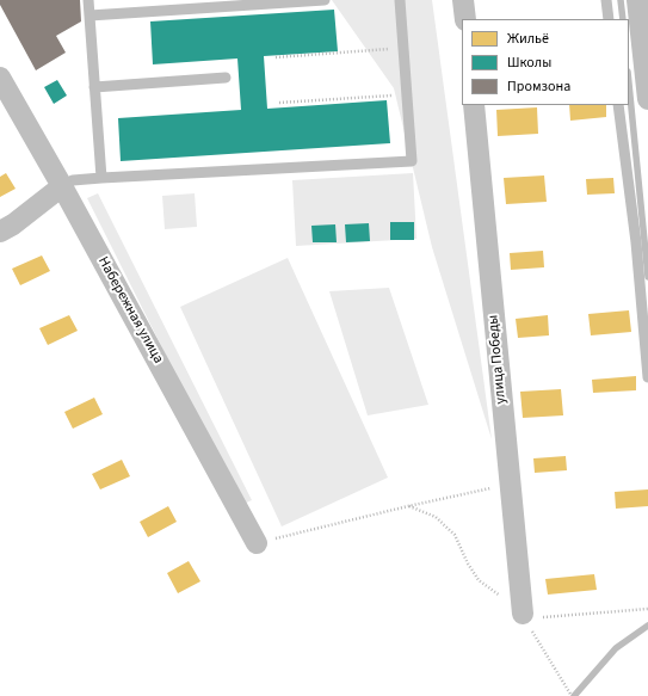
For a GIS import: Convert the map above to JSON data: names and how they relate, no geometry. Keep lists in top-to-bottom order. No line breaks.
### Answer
{"streets":{"street":["Набережная улица","улица Победы"]},"legend":["Жильё","Школы","Промзона"]}
